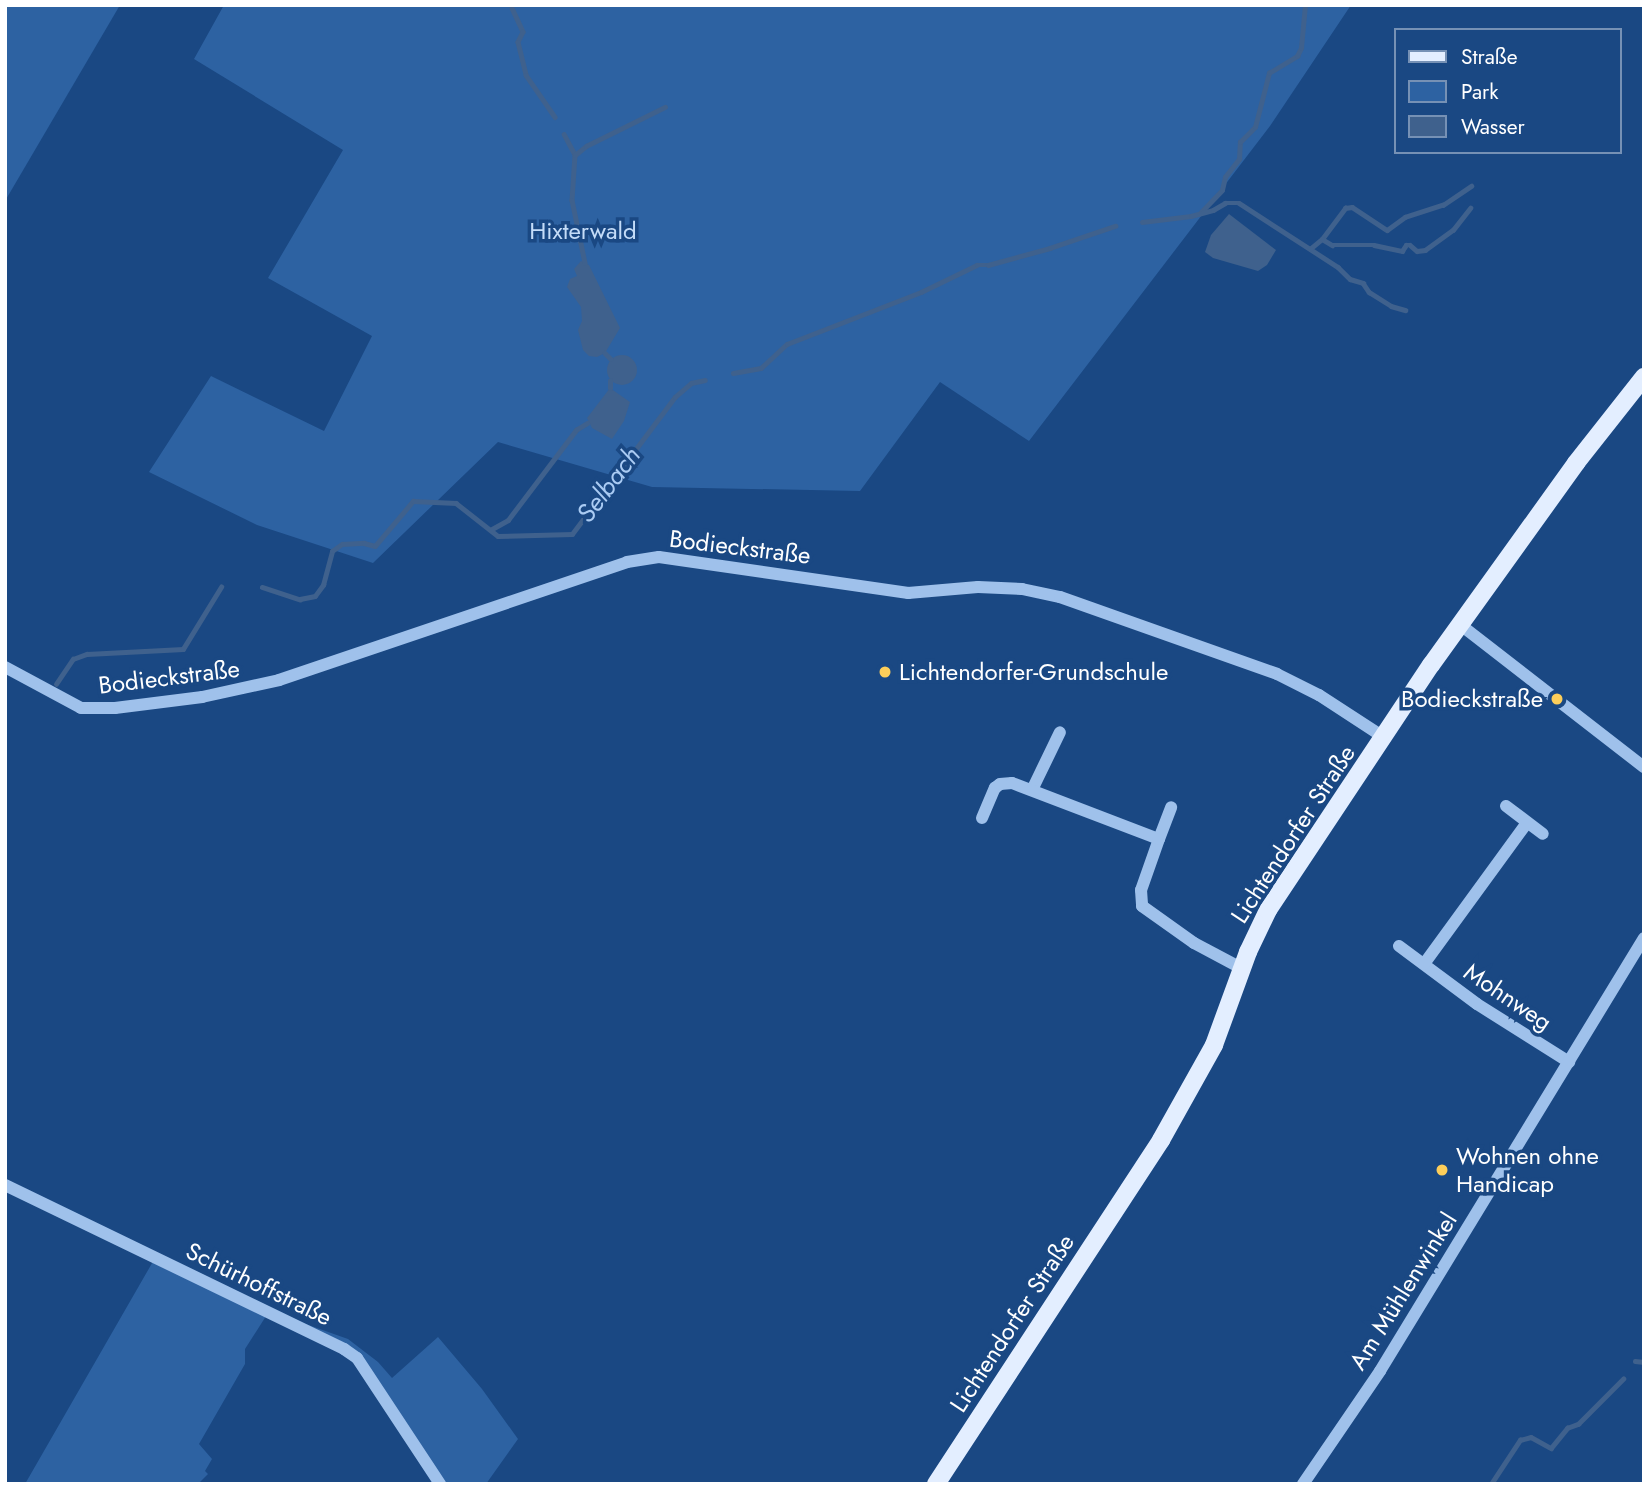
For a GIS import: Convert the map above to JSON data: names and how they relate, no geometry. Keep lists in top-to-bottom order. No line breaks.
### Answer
{"streets":{"main road":["Lichtendorfer Straße"],"street":["Bodieckstraße","Mohnweg","Schürhoffstraße","Am Mühlenwinkel"]},"crossings":[["Bodieckstraße","Lichtendorfer Straße"],["Mohnweg","Am Mühlenwinkel"]],"water":["Selbach"],"parks":["Hixterwald"],"places":["Lichtendorfer-Grundschule","Bodieckstraße","Wohnen ohne Handicap"],"legend":["Straße","Park","Wasser"]}
